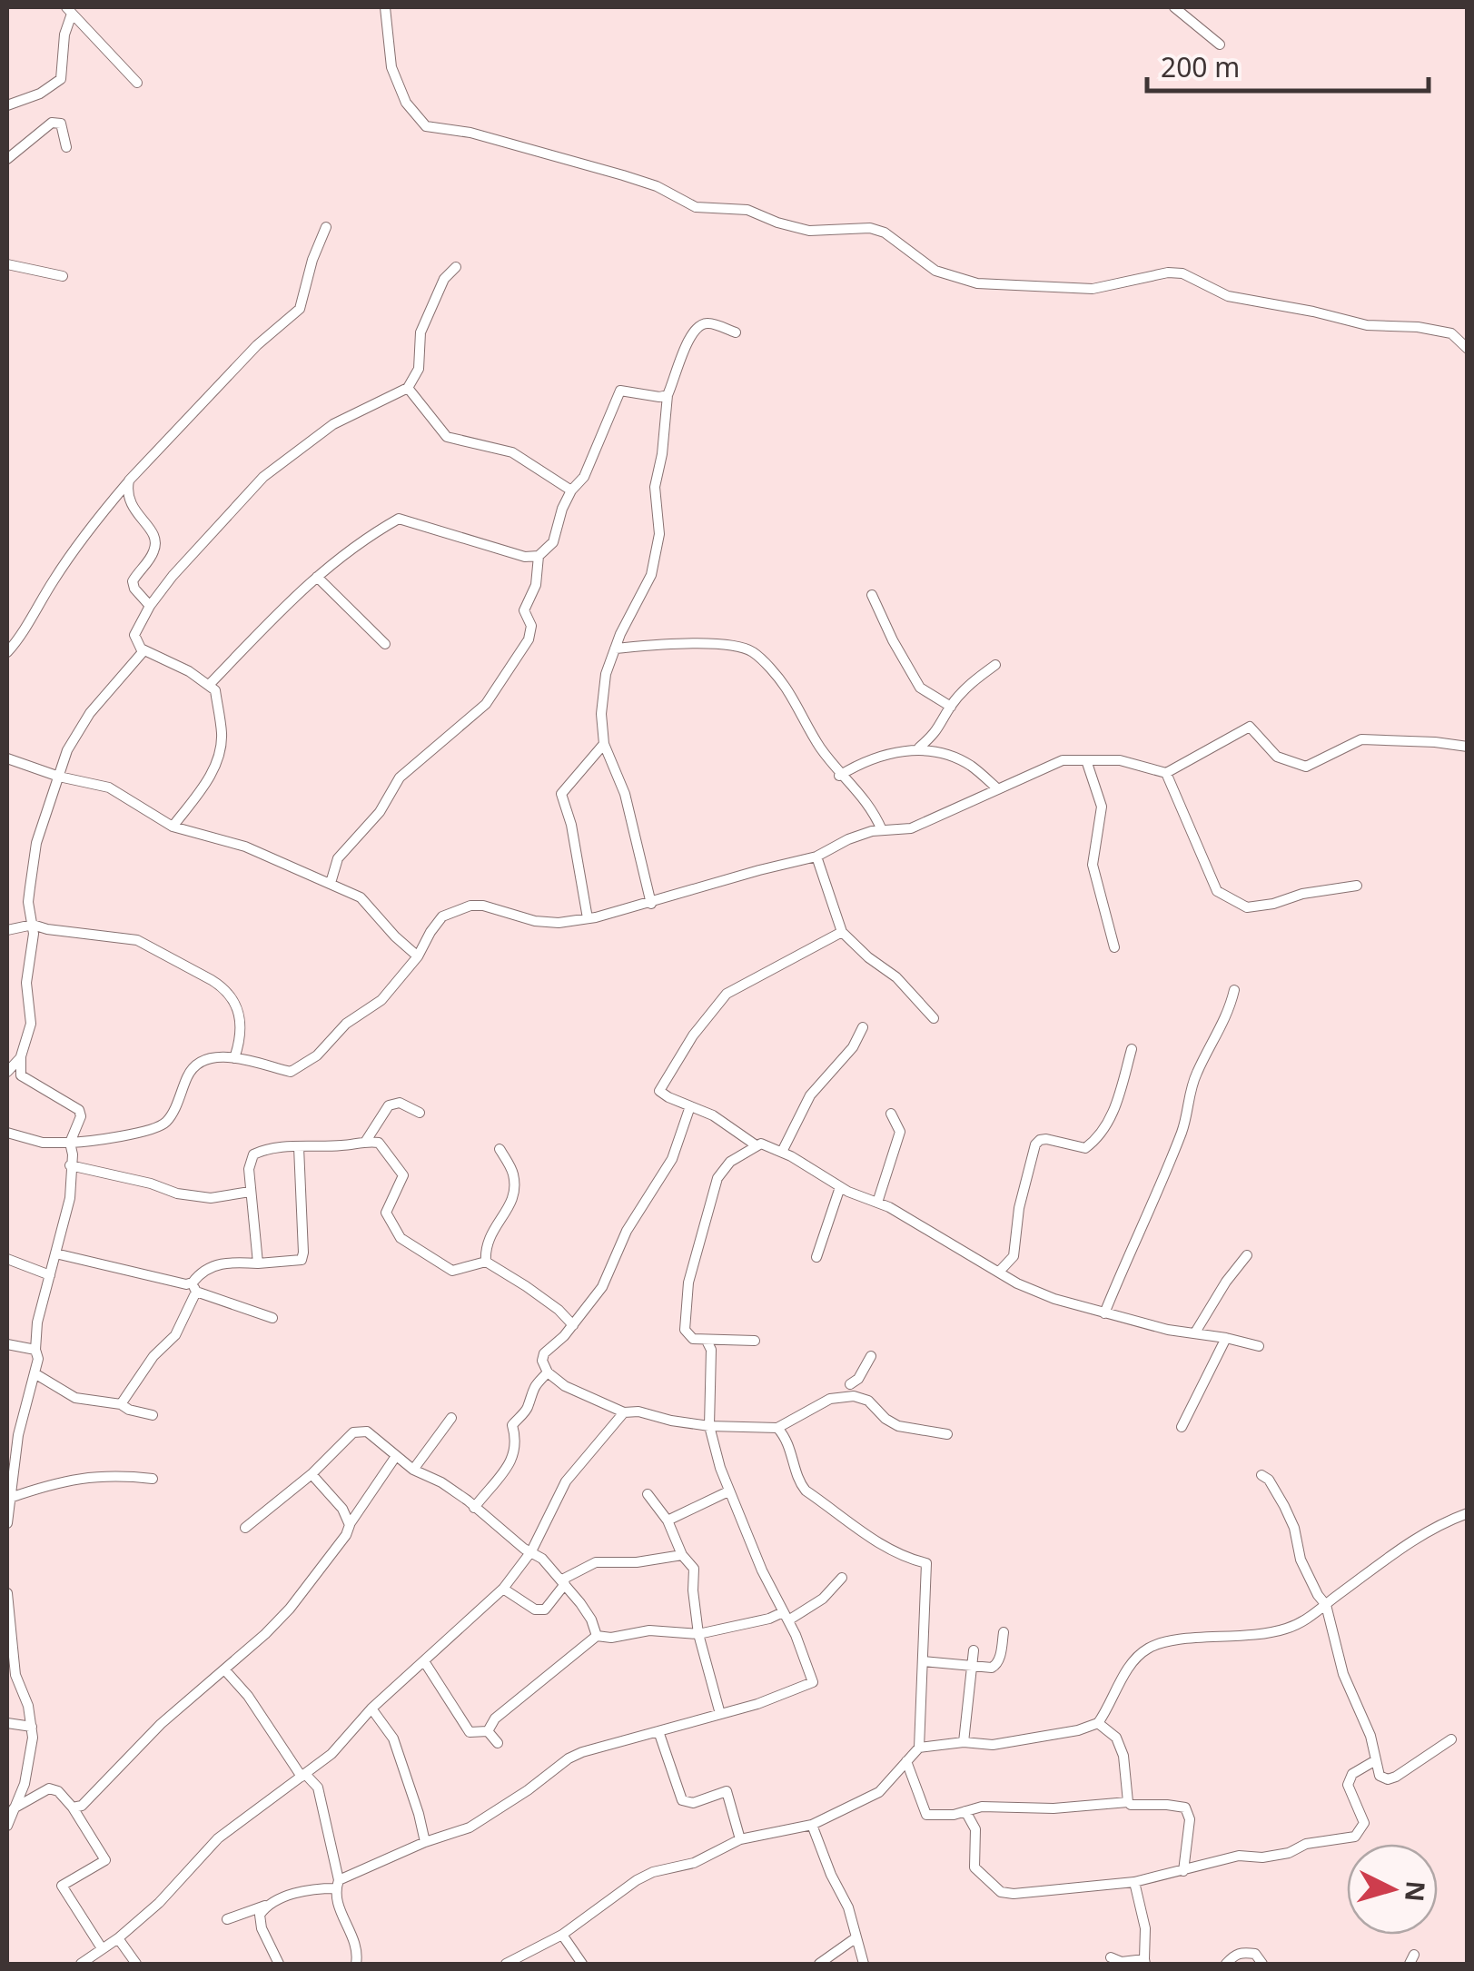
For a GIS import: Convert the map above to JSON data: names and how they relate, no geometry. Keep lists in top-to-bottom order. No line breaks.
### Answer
{"scale_bar":"200 m","north":"right"}
